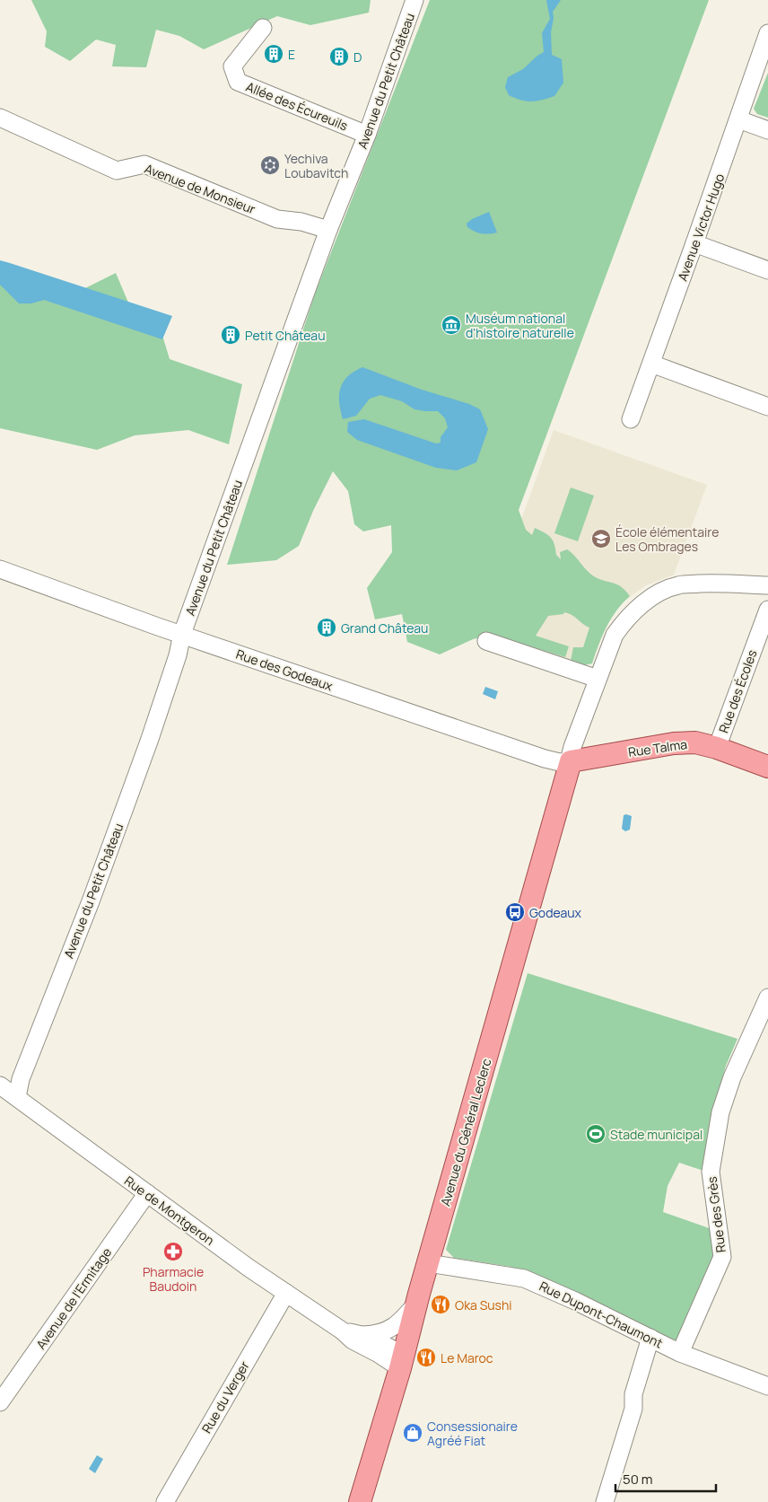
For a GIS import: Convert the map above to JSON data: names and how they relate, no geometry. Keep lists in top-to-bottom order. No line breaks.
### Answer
{"streets":{"main road":["Rue Talma","Avenue du Général Leclerc"],"street":["Avenue du Petit Château","Allée des Écureuils","Avenue de Monsieur","Avenue Victor Hugo","Rue des Godeaux","Rue des Écoles","Rue de Montgeron","Rue des Grès","Avenue de l'Ermitage","Rue Dupont-Chaumont","Rue du Verger"]},"crossings":[["Avenue du Petit Château","Allée des Écureuils"],["Avenue du Petit Château","Avenue de Monsieur"],["Avenue du Petit Château","Rue des Godeaux"],["Avenue du Petit Château","Rue de Montgeron"],["Rue des Godeaux","Rue Talma"],["Rue des Godeaux","Avenue du Général Leclerc"],["Rue des Écoles","Rue Talma"],["Rue Talma","Avenue du Général Leclerc"],["Avenue du Général Leclerc","Rue de Montgeron"],["Avenue du Général Leclerc","Rue Dupont-Chaumont"],["Rue de Montgeron","Avenue de l'Ermitage"],["Rue de Montgeron","Rue du Verger"],["Rue des Grès","Rue Dupont-Chaumont"]],"places":{"building":["E","D","Petit Château","Grand Château"],"synagogue":["Yechiva Loubavitch"],"museum":["Muséum national d'histoire naturelle"],"school or university":["École élémentaire Les Ombrages"],"bus stop":["Godeaux"],"sports":["Stade municipal"],"pharmacy":["Pharmacie Baudoin"],"restaurant":["Oka Sushi","Le Maroc"],"shop":["Consessionaire Agréé Fiat"]},"scale_bar":"50 m"}
